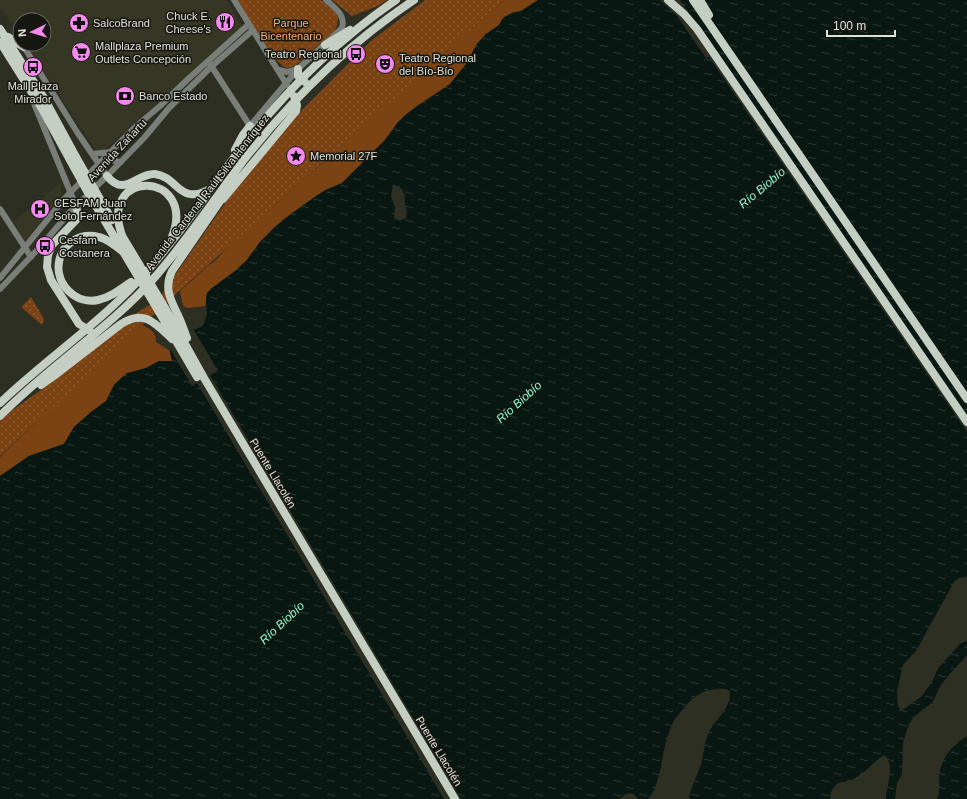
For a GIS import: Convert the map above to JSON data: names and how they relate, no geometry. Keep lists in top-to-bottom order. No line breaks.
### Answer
{"streets":{"main road":["Avenida Cardenal Raúl Silva Henríquez","Puente Llacolén"],"street":["Avenida Zañartu"]},"water":["Río Biobío"],"parks":["Parque Bicentenario"],"places":{"restaurant":["Chuck E. Cheese's"],"pharmacy":["SalcoBrand"],"supermarket":["Mallplaza Premium Outlets Concepción"],"bus stop":["Teatro Regional","Mall Plaza Mirador","Cesfam Costanera"],"theatre":["Teatro Regional del Bío-Bío"],"bank":["Banco Estado"],"place":["Memorial 27F"],"hospital":["CESFAM Juan Soto Fernández"]},"scale_bar":"100 m","north":"left"}
